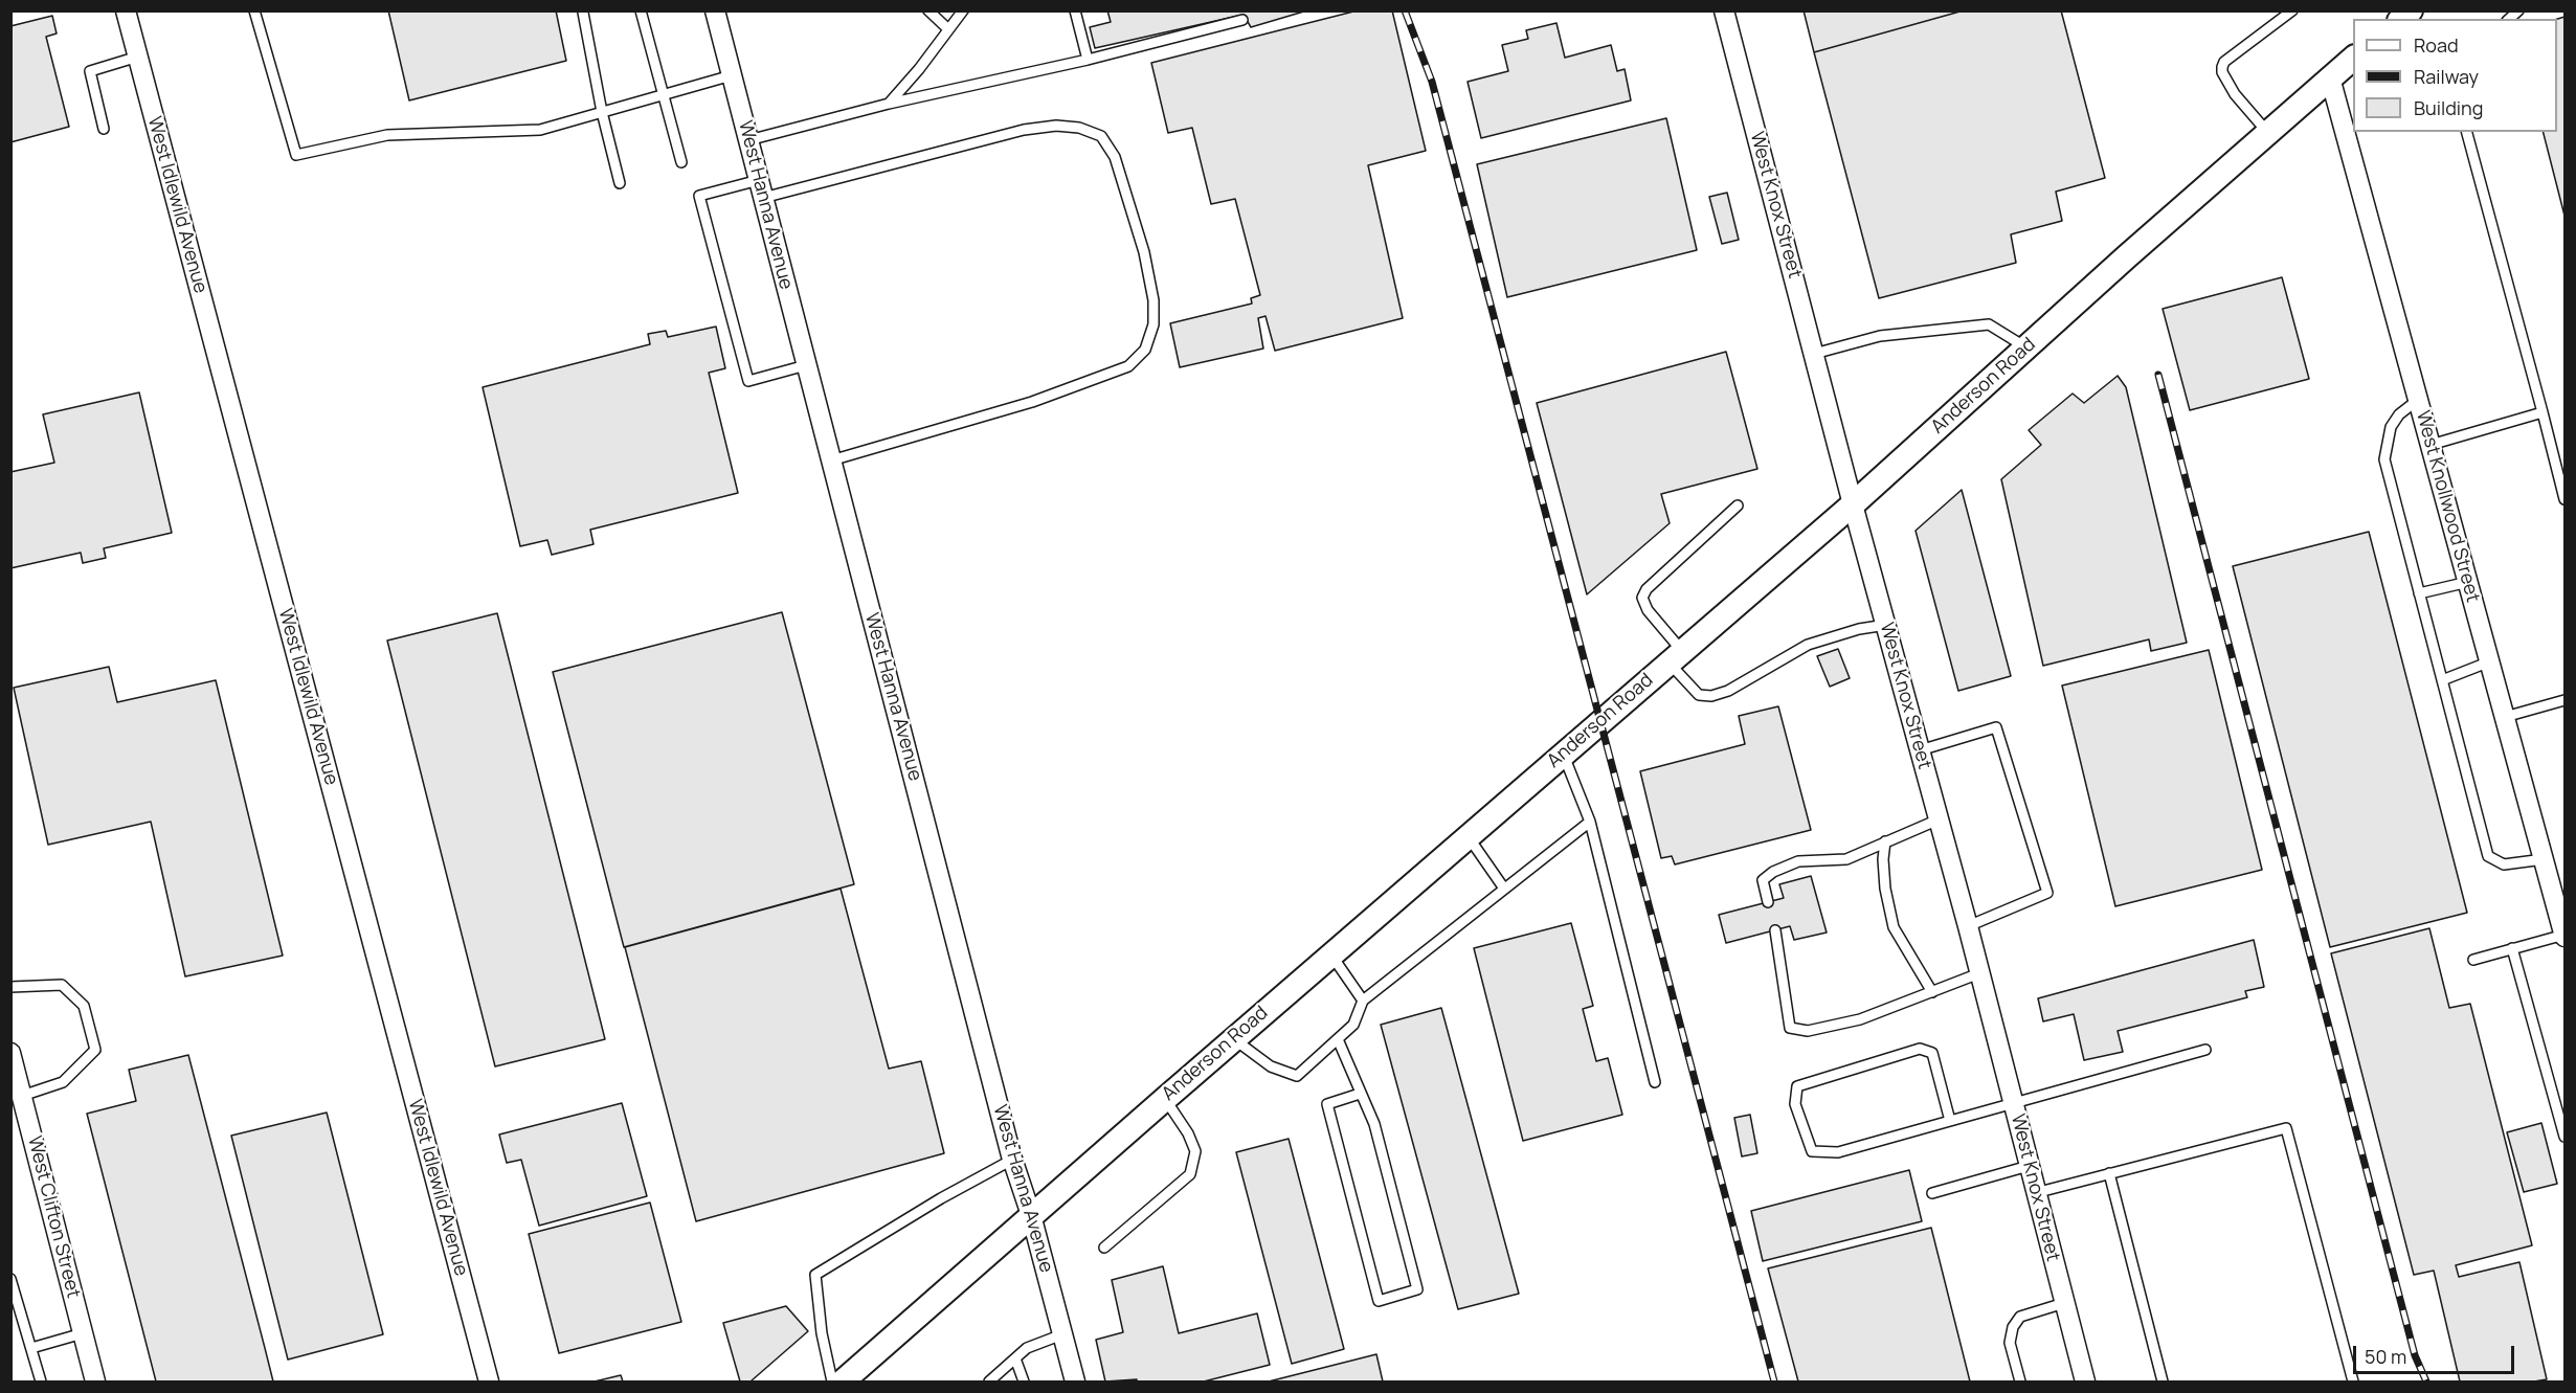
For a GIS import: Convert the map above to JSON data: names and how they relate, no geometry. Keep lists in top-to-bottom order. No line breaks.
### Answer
{"streets":{"street":["West Idlewild Avenue","West Hanna Avenue","West Knox Street","Anderson Road","West Knollwood Street","West Clifton Street"]},"crossings":[["West Hanna Avenue","Anderson Road"],["West Knox Street","Anderson Road"],["Anderson Road","West Knollwood Street"]],"legend":["Road","Railway","Building"],"scale_bar":"50 m"}
